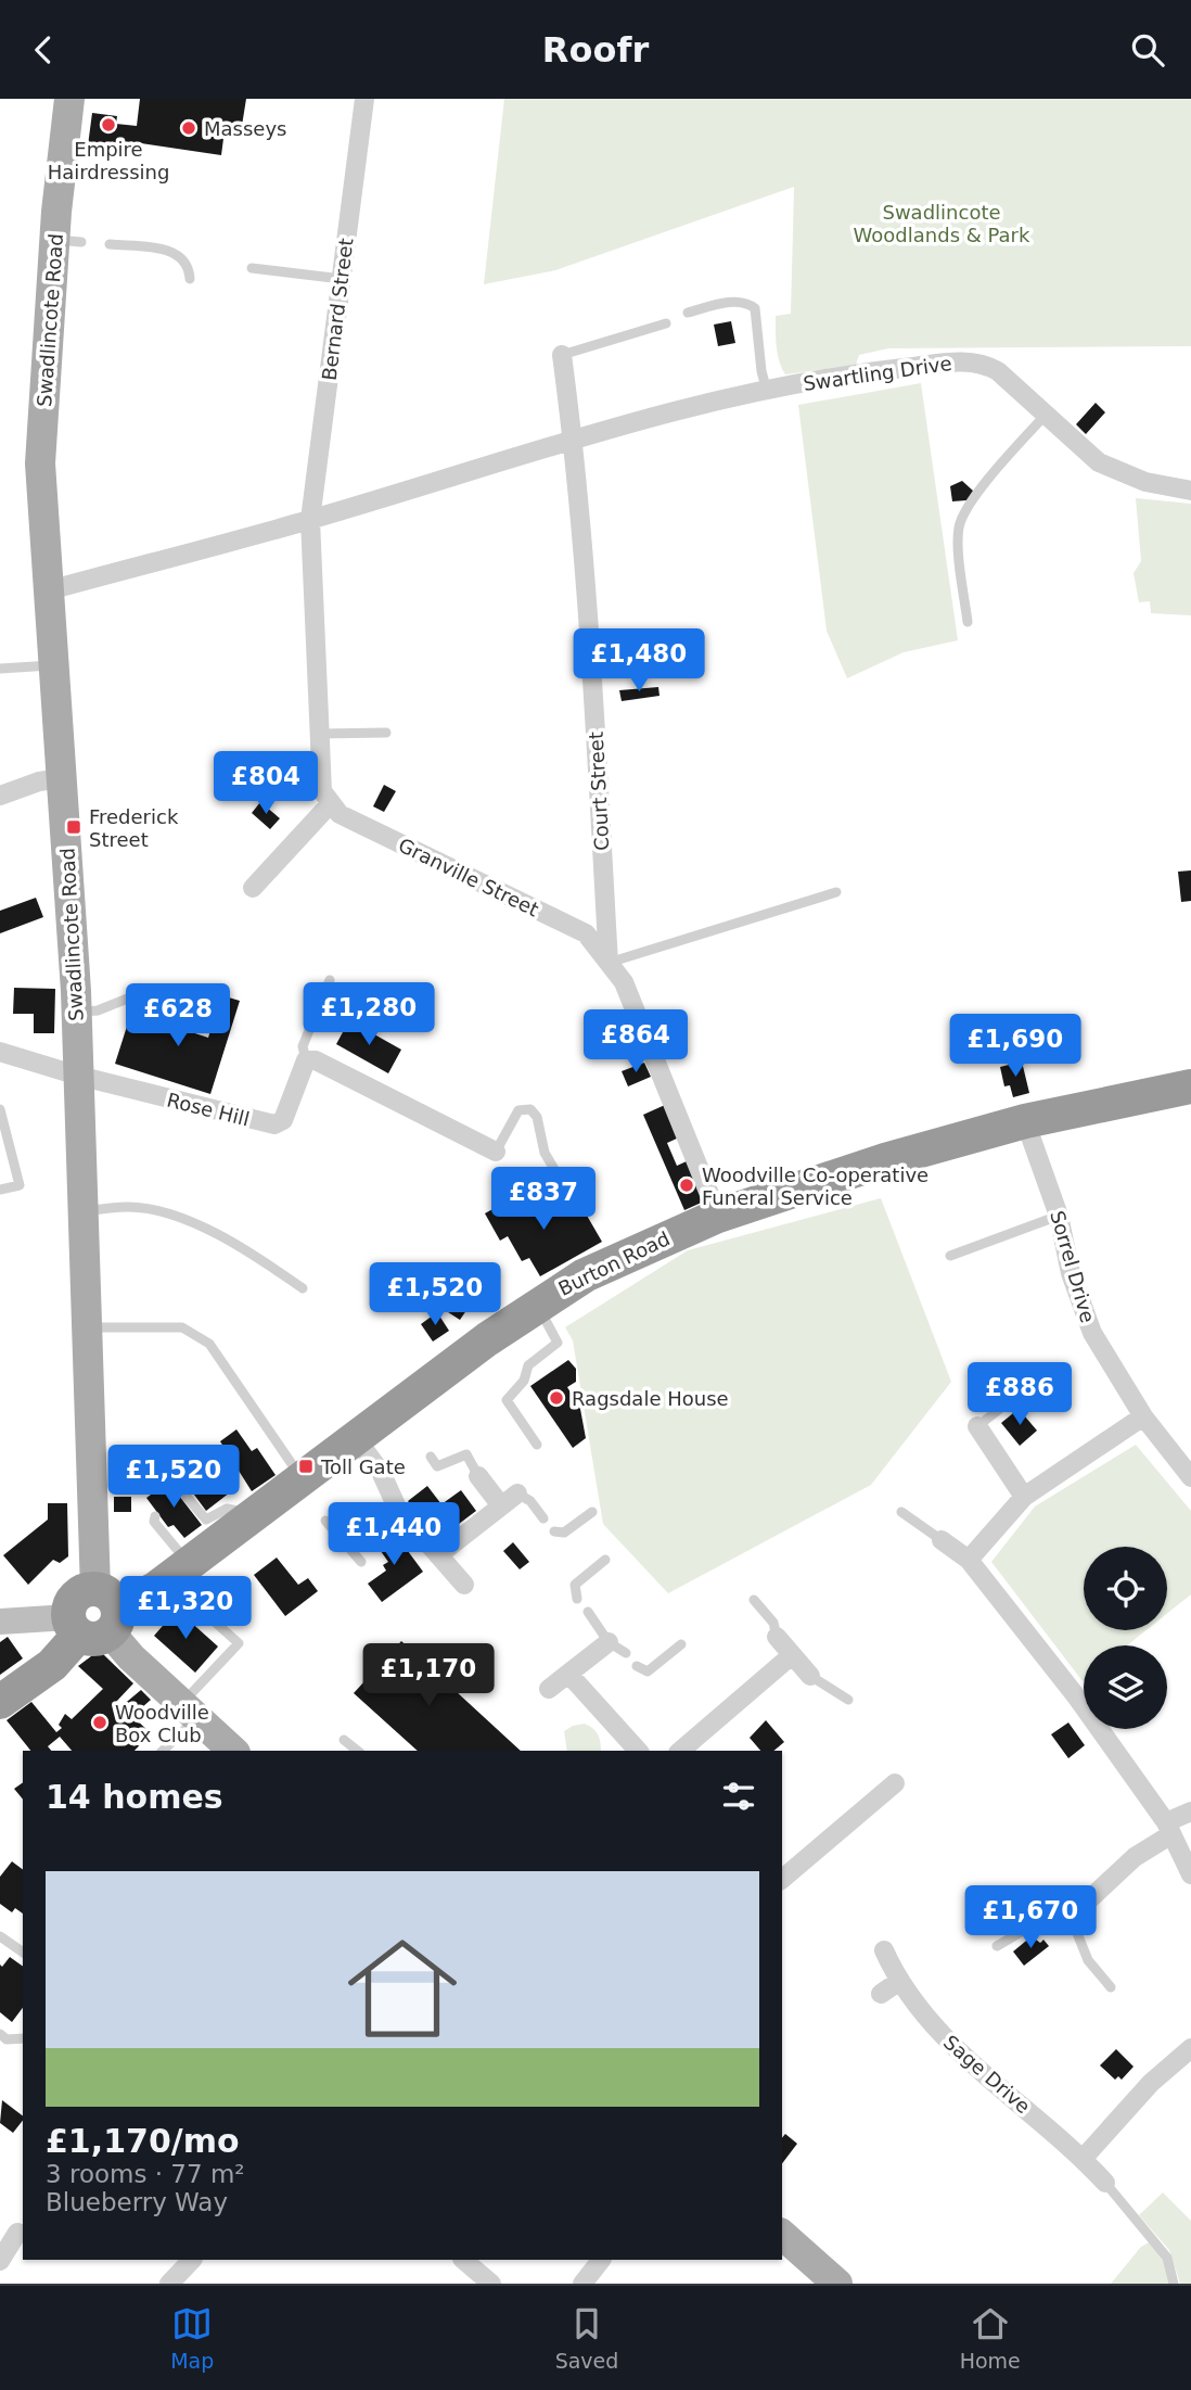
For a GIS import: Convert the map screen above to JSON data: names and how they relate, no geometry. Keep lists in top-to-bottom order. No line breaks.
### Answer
{"streets":{"highway":["Burton Road"],"main road":["Swadlincote Road"],"street":["Bernard Street","Swartling Drive","Court Street","Granville Street","Rose Hill","Sorrel Drive","Sage Drive"]},"crossings":[["Swadlincote Road","Rose Hill"],["Swadlincote Road","Burton Road"],["Swartling Drive","Court Street"],["Court Street","Granville Street"],["Granville Street","Burton Road"],["Burton Road","Sorrel Drive"]],"parks":["Swadlincote Woodlands & Park"],"places":{"other":["Empire Hairdressing","Masseys","Woodville Co-operative Funeral Service","Ragsdale House","Woodville Box Club"],"transit":["Frederick Street","Toll Gate"]},"page":{"header":"Roofr","price":["£1,480","£804","£1,280","£628","£864","£1,690","£837","£1,520","£886","£1,520","£1,440","£1,320","£1,170","£1,670"],"heading":"14 homes","list":[{"name":"£1,170/mo","note":"3 rooms · 77 m² · Blueberry Way"}],"tabs":["Map","Saved","Home"]}}
